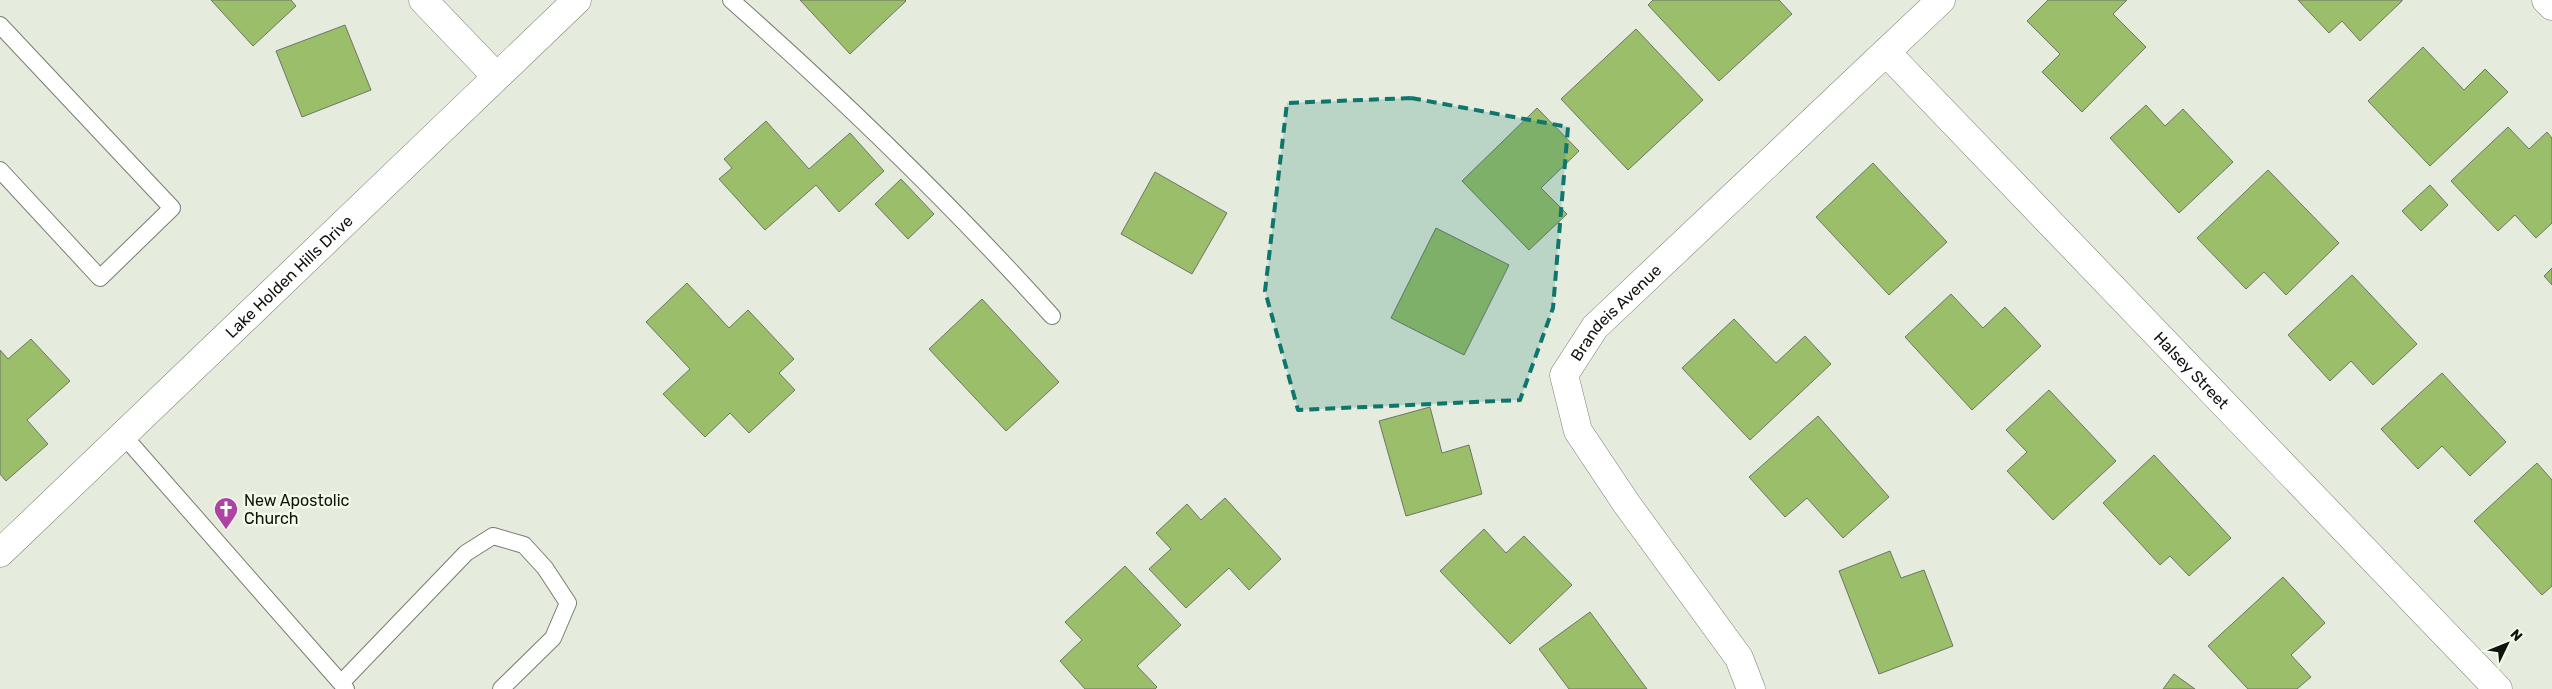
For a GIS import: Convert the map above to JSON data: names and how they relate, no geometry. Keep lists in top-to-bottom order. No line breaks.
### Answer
{"streets":{"street":["Lake Holden Hills Drive","Brandeis Avenue","Halsey Street"]},"crossings":[["Brandeis Avenue","Halsey Street"]],"places":{"church":["New Apostolic Church"]},"north":"top right"}
